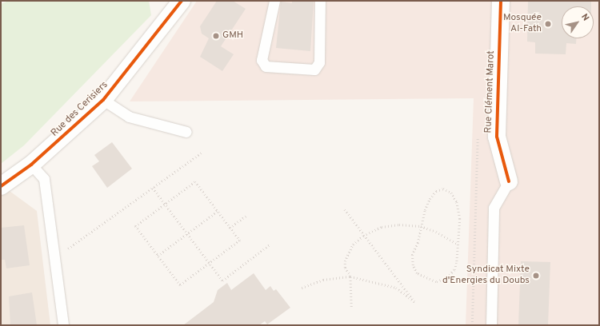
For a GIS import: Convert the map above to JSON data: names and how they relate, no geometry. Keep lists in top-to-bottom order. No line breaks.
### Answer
{"streets":{"street":["Rue Clément Marot","Rue des Cerisiers"]},"places":["Mosquée Al-Fath","GMH","Syndicat Mixte d'Energies du Doubs"],"north":"top right"}
